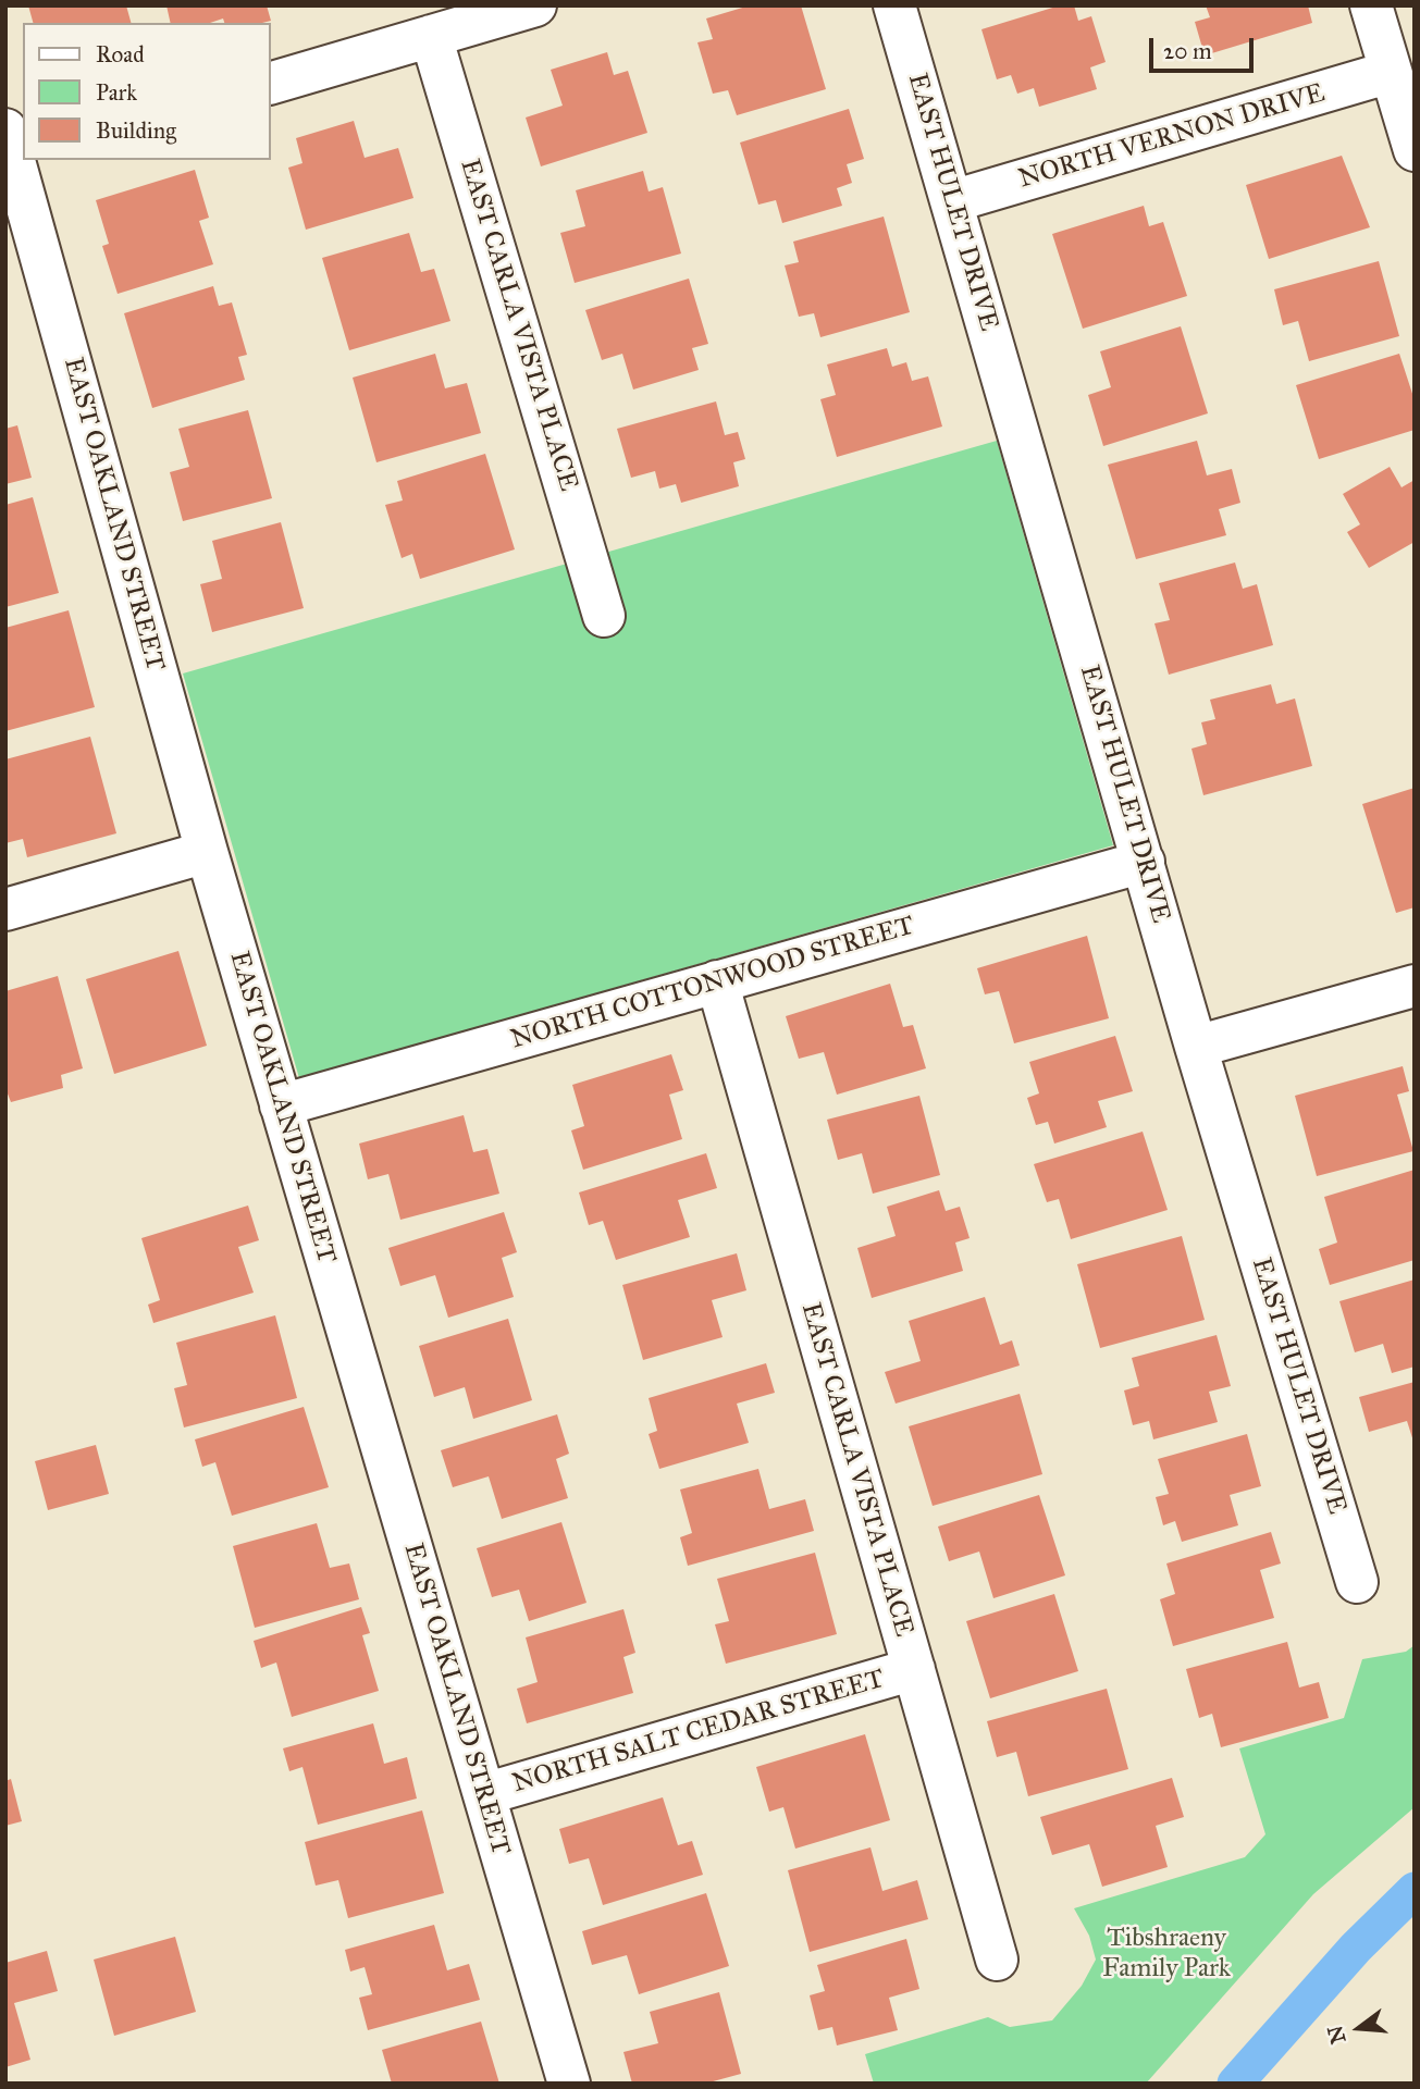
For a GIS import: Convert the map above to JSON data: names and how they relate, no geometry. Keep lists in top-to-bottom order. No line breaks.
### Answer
{"streets":{"street":["NORTH VERNON DRIVE","EAST HULET DRIVE","EAST CARLA VISTA PLACE","EAST OAKLAND STREET","NORTH COTTONWOOD STREET","NORTH SALT CEDAR STREET"]},"crossings":[["NORTH VERNON DRIVE","EAST HULET DRIVE"],["EAST HULET DRIVE","NORTH COTTONWOOD STREET"],["EAST CARLA VISTA PLACE","NORTH COTTONWOOD STREET"],["EAST CARLA VISTA PLACE","NORTH SALT CEDAR STREET"],["EAST OAKLAND STREET","NORTH COTTONWOOD STREET"],["EAST OAKLAND STREET","NORTH SALT CEDAR STREET"]],"parks":["Tibshraeny Family Park"],"legend":["Road","Park","Building"],"scale_bar":"20 m","north":"left"}
